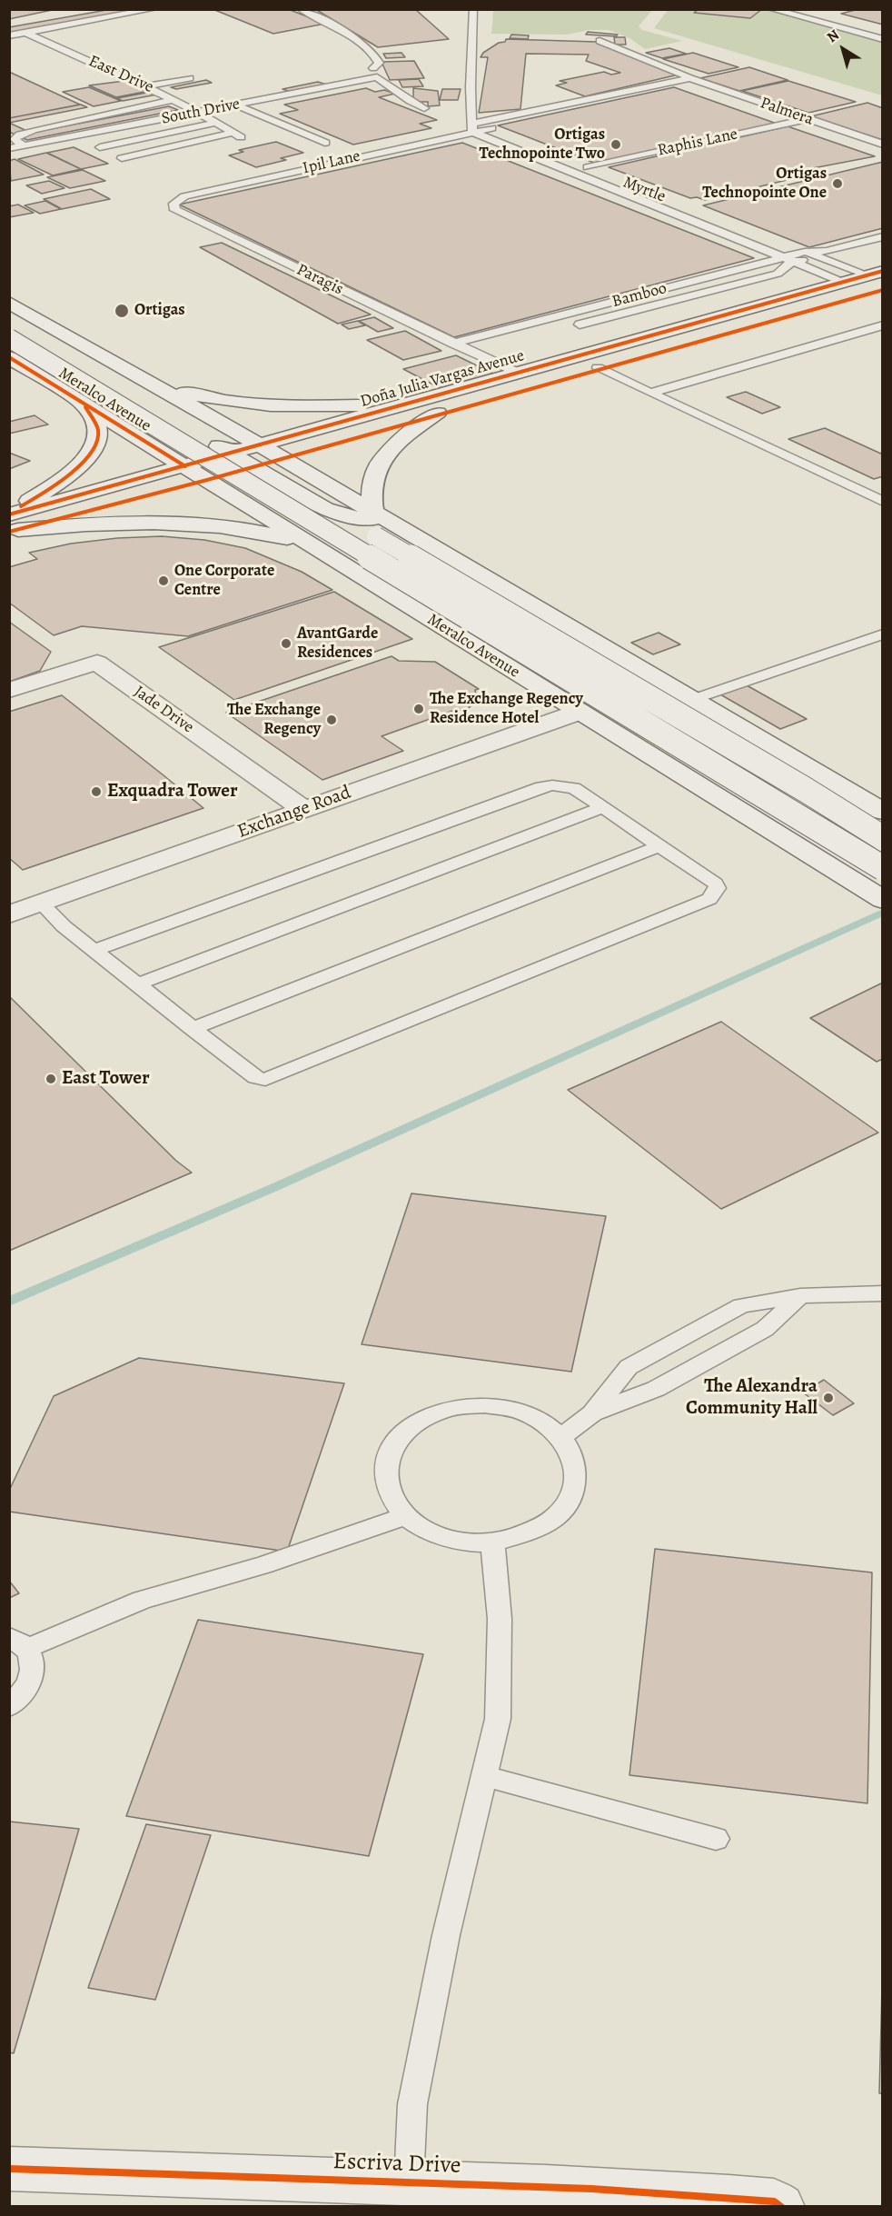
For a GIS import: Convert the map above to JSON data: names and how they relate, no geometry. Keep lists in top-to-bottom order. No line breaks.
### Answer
{"streets":{"main road":["Doña Julia Vargas Avenue","Meralco Avenue","Jade Drive","Exchange Road","Escriva Drive"],"lane":["East Drive","South Drive","Palmera","Raphis Lane","Ipil Lane","Myrtle","Paragis","Bamboo"]},"crossings":[["East Drive","South Drive"],["Palmera","Raphis Lane"],["Palmera","Ipil Lane"],["Raphis Lane","Myrtle"],["Ipil Lane","Myrtle"],["Ipil Lane","Paragis"],["Myrtle","Bamboo"],["Myrtle","Doña Julia Vargas Avenue"],["Paragis","Bamboo"],["Paragis","Doña Julia Vargas Avenue"],["Doña Julia Vargas Avenue","Meralco Avenue"],["Meralco Avenue","Exchange Road"],["Jade Drive","Exchange Road"]],"places":["Ortigas Technopointe Two","Ortigas Technopointe One","Ortigas","One Corporate Centre","AvantGarde Residences","The Exchange Regency Residence Hotel","The Exchange Regency","Exquadra Tower","East Tower","The Alexandra Community Hall"],"north":"top left"}
